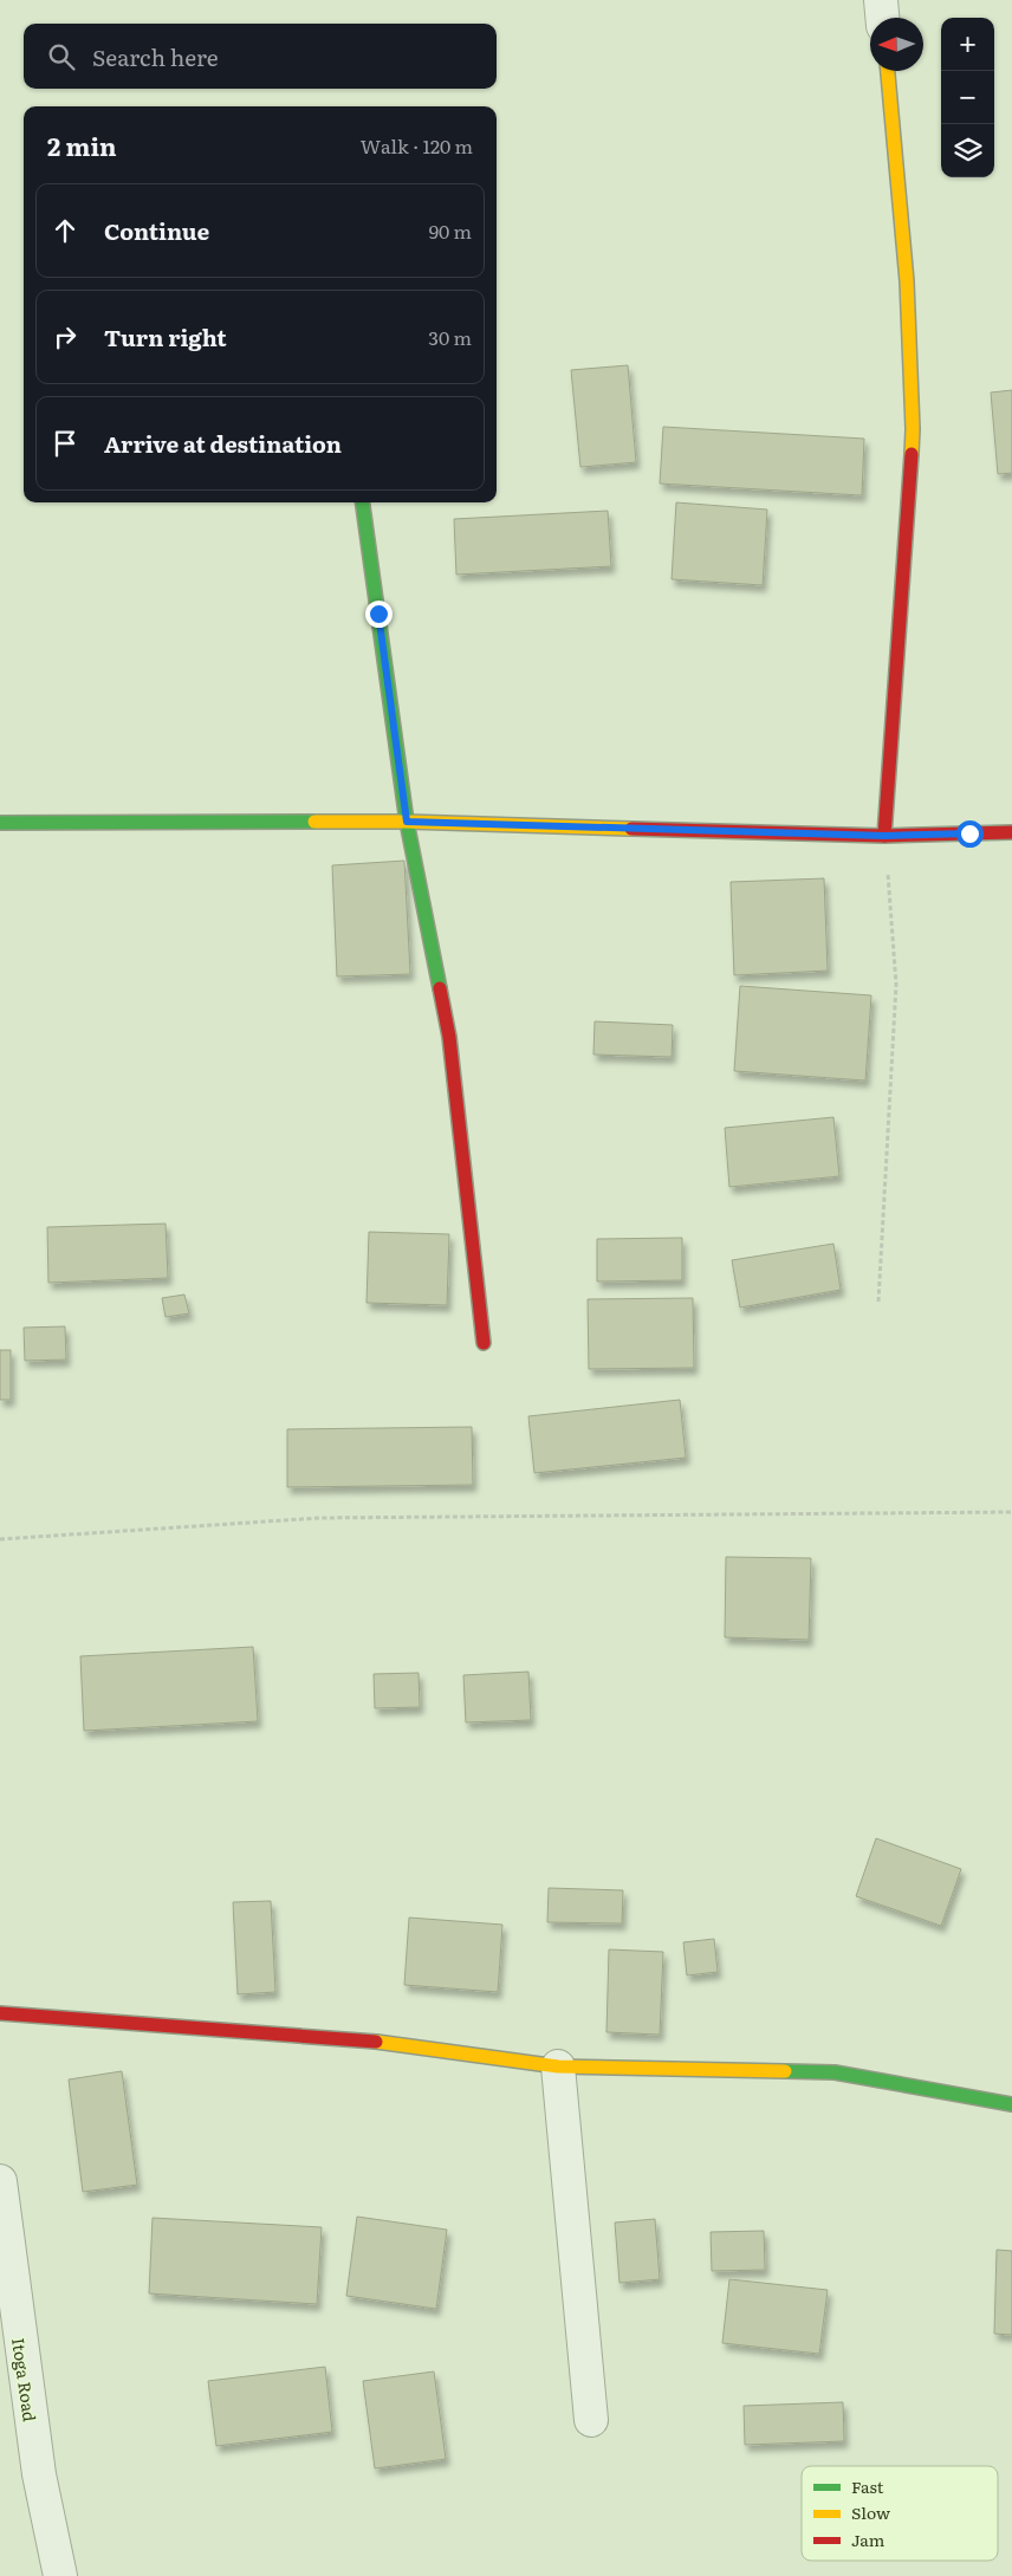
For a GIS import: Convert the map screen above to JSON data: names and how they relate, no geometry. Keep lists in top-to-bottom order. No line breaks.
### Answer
{"streets":{"street":["Itoga Road"]},"legend":["Fast","Slow","Jam"],"north":"left","page":{"map_buttons":["+","−"],"search":"Search here","heading":["2 min","Walk · 120 m"],"list":[["Continue","90 m"],["Turn right","30 m"],"Arrive at destination"]}}
